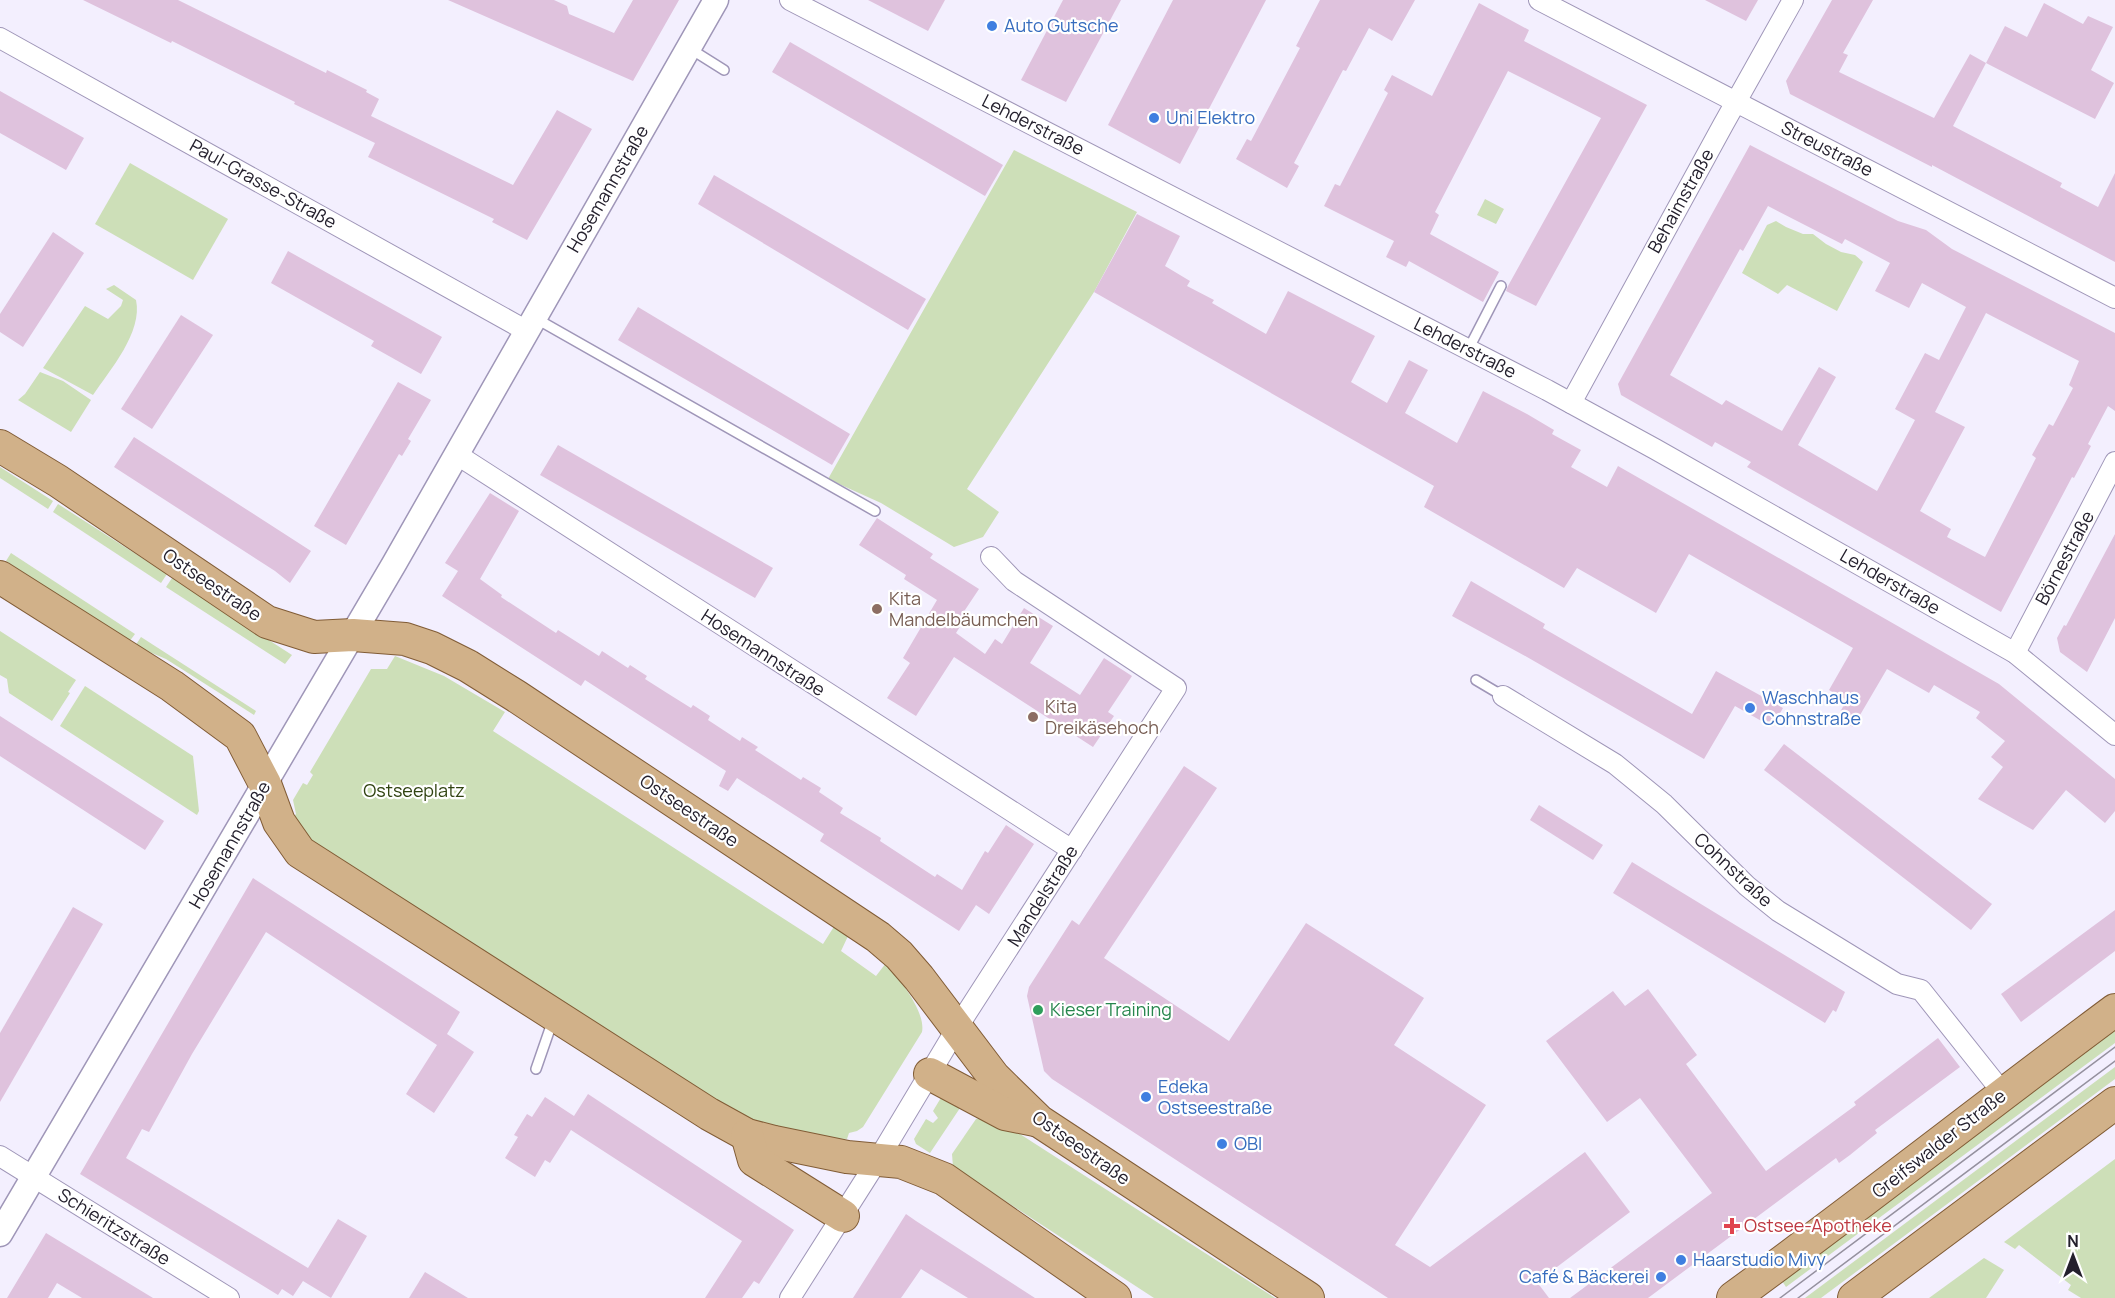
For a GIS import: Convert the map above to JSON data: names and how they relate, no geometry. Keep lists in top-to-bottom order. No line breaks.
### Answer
{"streets":{"main road":["Ostseestraße","Greifswalder Straße"],"street":["Lehderstraße","Streustraße","Paul-Grasse-Straße","Hosemannstraße","Behaimstraße","Börnestraße","Cohnstraße","Mandelstraße","Schieritzstraße"]},"crossings":[["Lehderstraße","Behaimstraße"],["Lehderstraße","Börnestraße"],["Streustraße","Behaimstraße"],["Paul-Grasse-Straße","Hosemannstraße"],["Hosemannstraße","Ostseestraße"],["Hosemannstraße","Mandelstraße"],["Hosemannstraße","Schieritzstraße"],["Ostseestraße","Mandelstraße"],["Cohnstraße","Greifswalder Straße"]],"parks":["Ostseeplatz"],"places":{"other":["Auto Gutsche","Uni Elektro","Kita Mandelbäumchen","Waschhaus Cohnstraße","Kita Dreikäsehoch","Kieser Training","Edeka Ostseestraße","OBI","Haarstudio Mivy","Café & Bäckerei"],"health":["Ostsee-Apotheke"]},"north":"top"}
